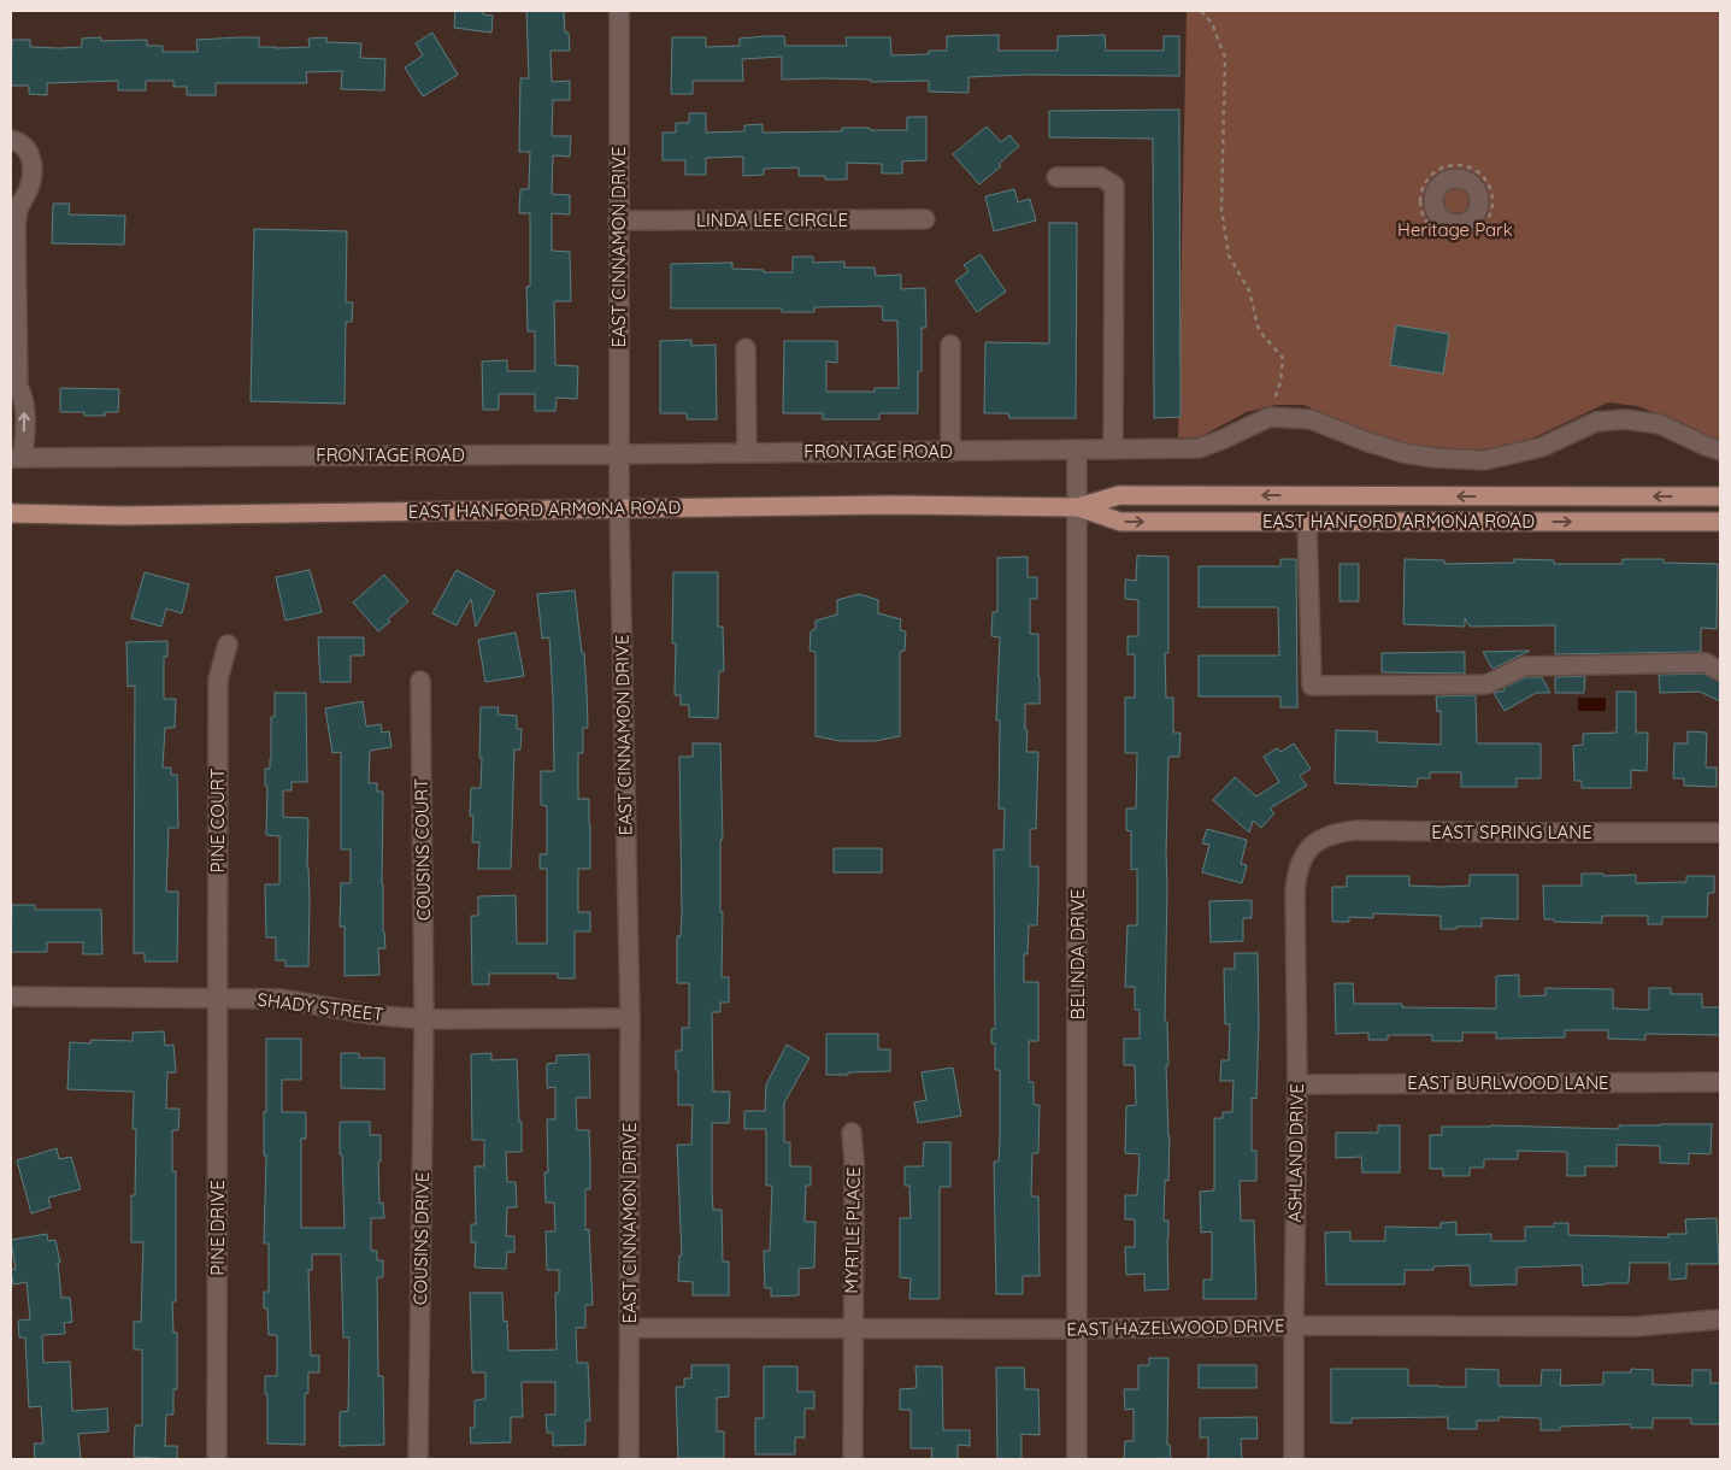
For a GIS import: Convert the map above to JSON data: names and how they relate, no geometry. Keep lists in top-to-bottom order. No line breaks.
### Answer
{"streets":{"main road":["EAST HANFORD ARMONA ROAD"],"street":["LINDA LEE CIRCLE","EAST CINNAMON DRIVE","FRONTAGE ROAD","PINE COURT","EAST SPRING LANE","COUSINS COURT","BELINDA DRIVE","SHADY STREET","EAST BURLWOOD LANE","ASHLAND DRIVE","PINE DRIVE","MYRTLE PLACE","COUSINS DRIVE","EAST HAZELWOOD DRIVE"]},"crossings":[["LINDA LEE CIRCLE","EAST CINNAMON DRIVE"],["EAST CINNAMON DRIVE","FRONTAGE ROAD"],["EAST CINNAMON DRIVE","EAST HANFORD ARMONA ROAD"],["EAST CINNAMON DRIVE","SHADY STREET"],["EAST CINNAMON DRIVE","EAST HAZELWOOD DRIVE"],["FRONTAGE ROAD","BELINDA DRIVE"],["EAST HANFORD ARMONA ROAD","BELINDA DRIVE"],["PINE COURT","SHADY STREET"],["PINE COURT","PINE DRIVE"],["EAST SPRING LANE","ASHLAND DRIVE"],["COUSINS COURT","SHADY STREET"],["COUSINS COURT","COUSINS DRIVE"],["BELINDA DRIVE","EAST HAZELWOOD DRIVE"],["SHADY STREET","PINE DRIVE"],["SHADY STREET","COUSINS DRIVE"],["EAST BURLWOOD LANE","ASHLAND DRIVE"],["ASHLAND DRIVE","EAST HAZELWOOD DRIVE"],["MYRTLE PLACE","EAST HAZELWOOD DRIVE"]],"parks":["Heritage Park"]}
